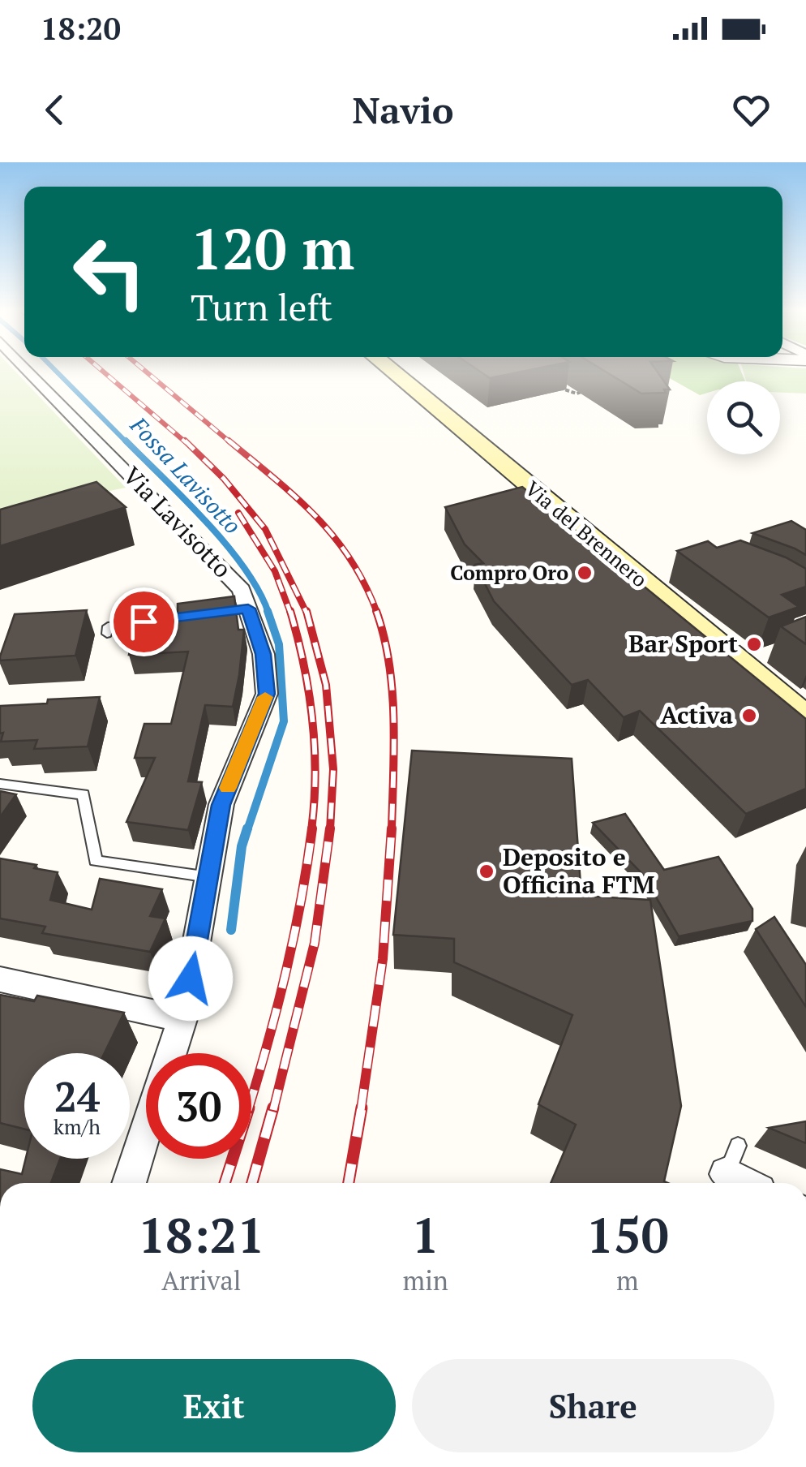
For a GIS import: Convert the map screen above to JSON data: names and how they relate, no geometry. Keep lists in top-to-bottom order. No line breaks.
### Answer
{"streets":{"main road":["Via del Brennero"],"street":["Via Lavisotto"]},"water":["Fossa Lavisotto"],"places":["Compro Oro","Bar Sport","Activa","Deposito e Officina FTM"],"page":{"status":"18:20","header":"Navio","turn":["120 m","Turn left"],"speed":"24 km/h","limit":"30","eta":["18:21","Arrival","1","min","150","m"],"buttons":["Exit","Share"]}}
